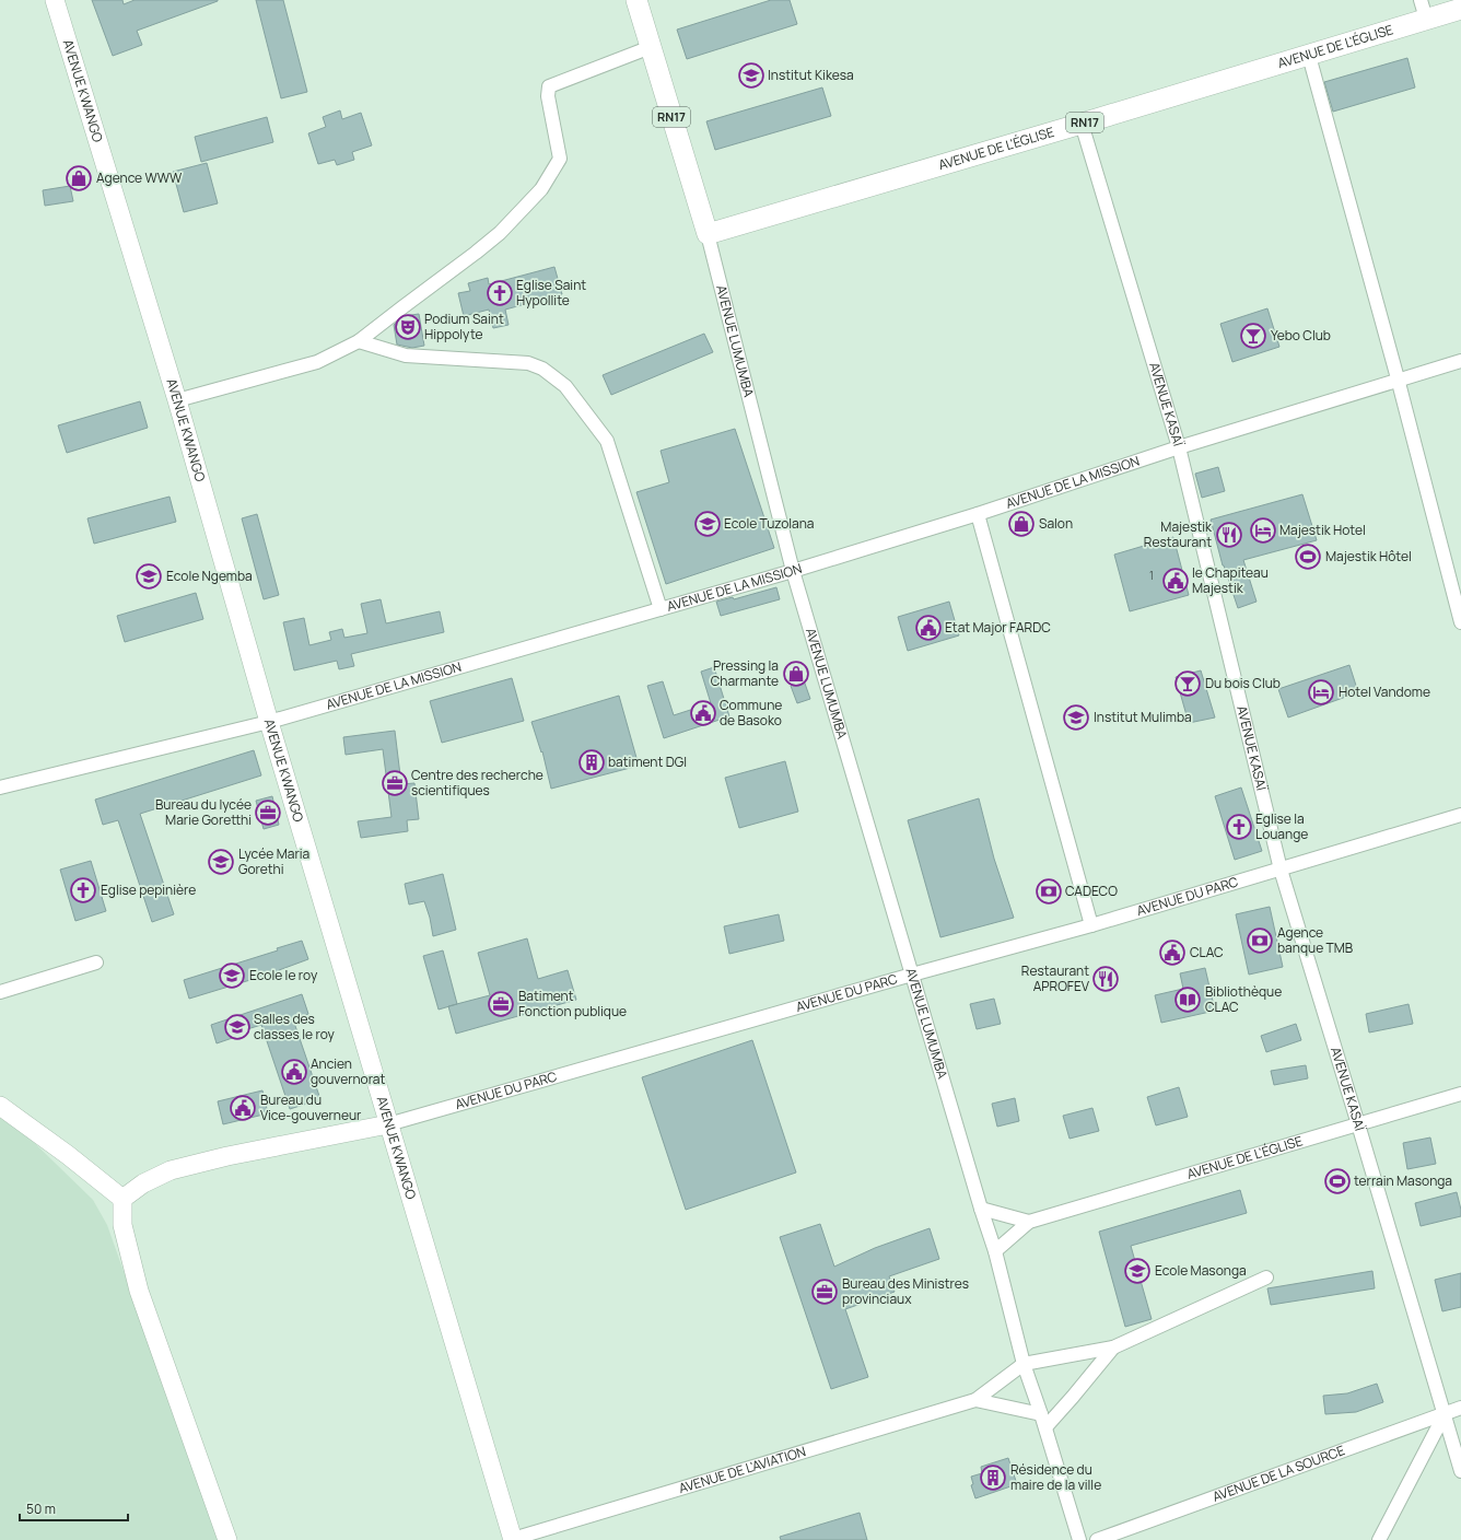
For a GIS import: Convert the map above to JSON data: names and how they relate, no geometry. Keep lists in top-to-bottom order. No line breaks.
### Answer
{"streets":{"main road":["AVENUE DE L'ÉGLISE","RN17","AVENUE LUMUMBA"],"street":["AVENUE KWANGO","AVENUE KASAÏ","AVENUE DE LA MISSION","AVENUE DU PARC","AVENUE DE L'AVIATION","AVENUE DE LA SOURCE"]},"crossings":[["AVENUE DE L'ÉGLISE","AVENUE LUMUMBA"],["AVENUE DE L'ÉGLISE","AVENUE KASAÏ"],["AVENUE KWANGO","AVENUE DE LA MISSION"],["AVENUE KWANGO","AVENUE DU PARC"],["AVENUE KWANGO","AVENUE DE L'AVIATION"],["AVENUE LUMUMBA","AVENUE DE LA MISSION"],["AVENUE LUMUMBA","AVENUE DU PARC"],["AVENUE LUMUMBA","AVENUE DE L'AVIATION"],["AVENUE KASAÏ","AVENUE DE LA MISSION"],["AVENUE KASAÏ","AVENUE DU PARC"],["AVENUE KASAÏ","AVENUE DE LA SOURCE"]],"places":{"school or university":["Institut Kikesa","Ecole Tuzolana","Ecole Ngemba","Institut Mulimba","Lycée Maria Gorethi","Ecole le roy","Salles des classes le roy","Ecole Masonga"],"shop":["Agence WWW","Salon","Pressing la Charmante"],"church":["Eglise Saint Hypollite","Eglise la Louange","Eglise pepinière"],"theatre":["Podium Saint Hippolyte"],"bar":["Yebo Club","Du bois Club"],"hotel":["Majestik Hotel","Hotel Vandome"],"restaurant":["Majestik Restaurant","Restaurant APROFEV"],"sports":["Majestik Hôtel","terrain Masonga"],"public building":["le Chapiteau Majestik","Etat Major FARDC","Commune de Basoko","CLAC","Ancien gouvernorat","Bureau du Vice-gouverneur"],"building":["batiment DGI","Résidence du maire de la ville"],"office":["Centre des recherche scientifiques","Bureau du lycée Marie Goretthi","Batiment Fonction publique","Bureau des Ministres provinciaux"],"bank":["CADECO","Agence banque TMB"],"library":["Bibliothèque CLAC"]},"house_numbers":["1"],"scale_bar":"50 m"}
